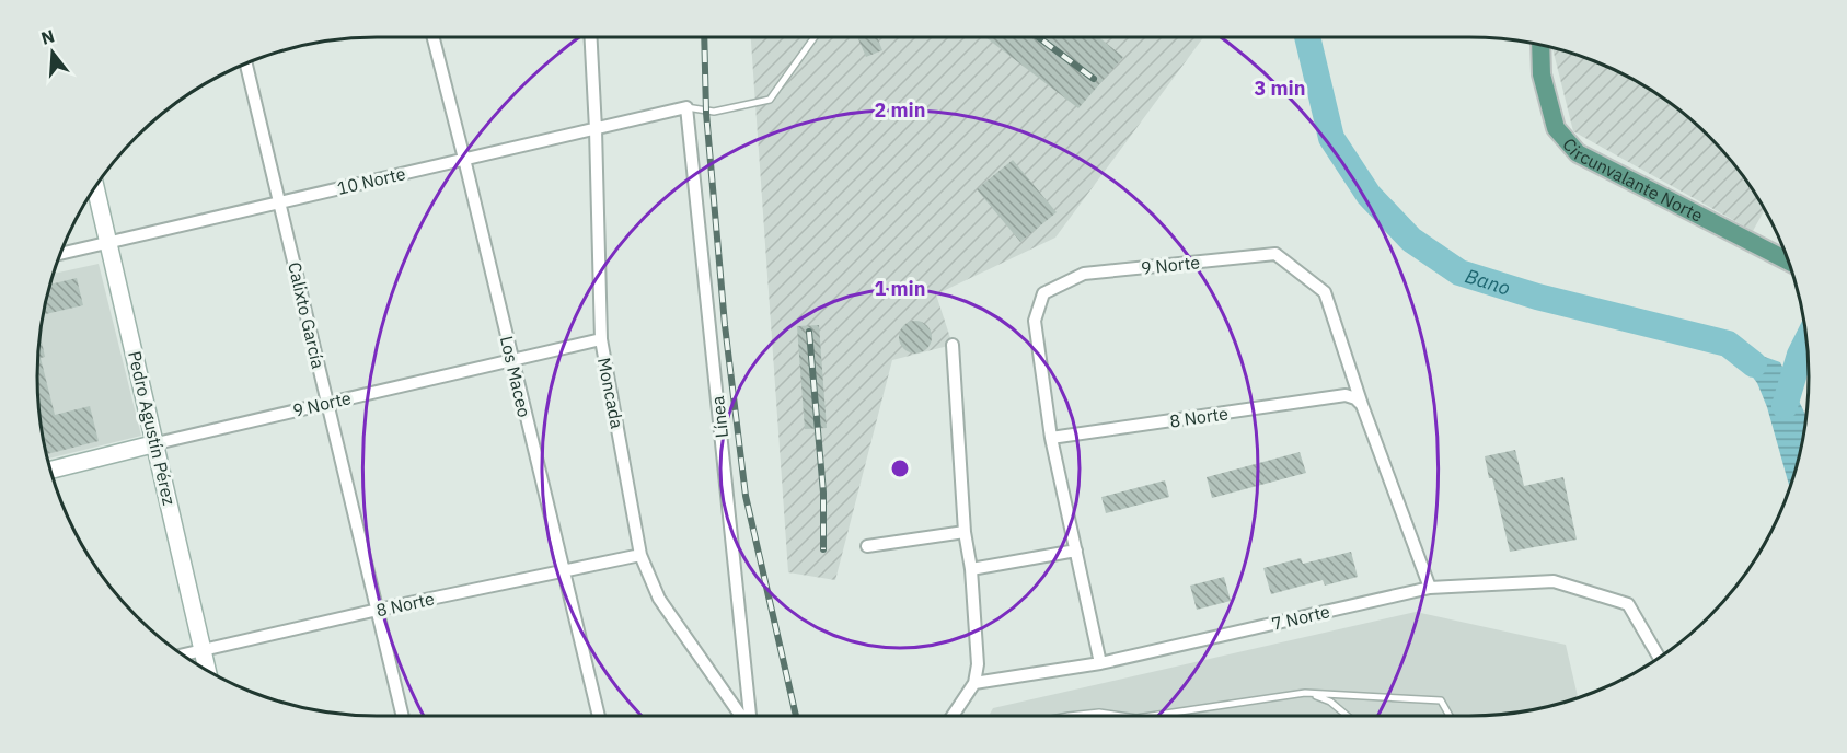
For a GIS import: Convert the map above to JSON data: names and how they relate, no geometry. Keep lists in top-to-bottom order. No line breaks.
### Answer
{"streets":{"main road":["Circunvalante Norte","9 Norte","Pedro Agustín Pérez"],"street":["10 Norte","Calixto García","Los Maceo","Moncada","Línea","8 Norte","7 Norte"]},"crossings":[["10 Norte","Calixto García"],["10 Norte","Los Maceo"],["10 Norte","Moncada"],["10 Norte","Línea"],["10 Norte","Pedro Agustín Pérez"],["9 Norte","Calixto García"],["9 Norte","Los Maceo"],["9 Norte","Moncada"],["9 Norte","8 Norte"],["9 Norte","Pedro Agustín Pérez"],["9 Norte","7 Norte"],["Calixto García","8 Norte"],["Los Maceo","8 Norte"],["Moncada","8 Norte"],["8 Norte","Pedro Agustín Pérez"]],"water":["Bano"],"north":"top","rings":["3 min","2 min","1 min"]}
